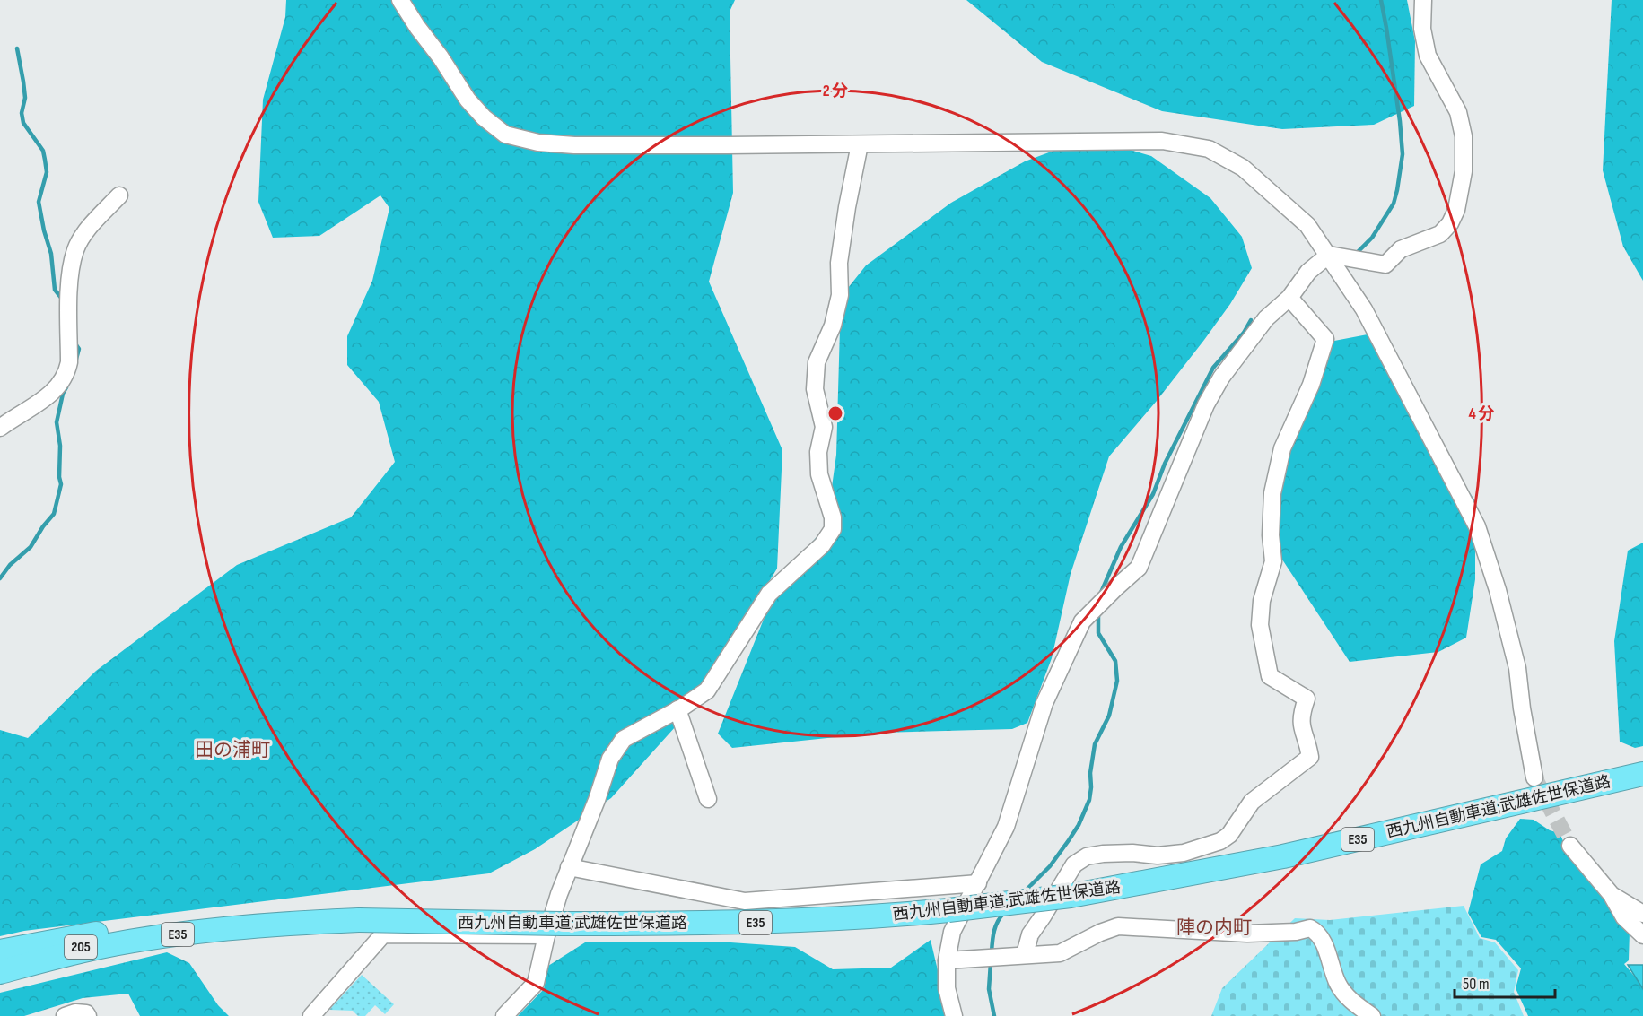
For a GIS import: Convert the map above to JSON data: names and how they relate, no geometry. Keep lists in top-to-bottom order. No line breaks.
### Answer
{"streets":{"highway":["西九州自動車道;武雄佐世保道路","E35","205"]},"crossings":[["西九州自動車道;武雄佐世保道路","205"]],"districts":["田の浦町","陣の内町"],"scale_bar":"50 m","rings":["2 分","4 分"]}
